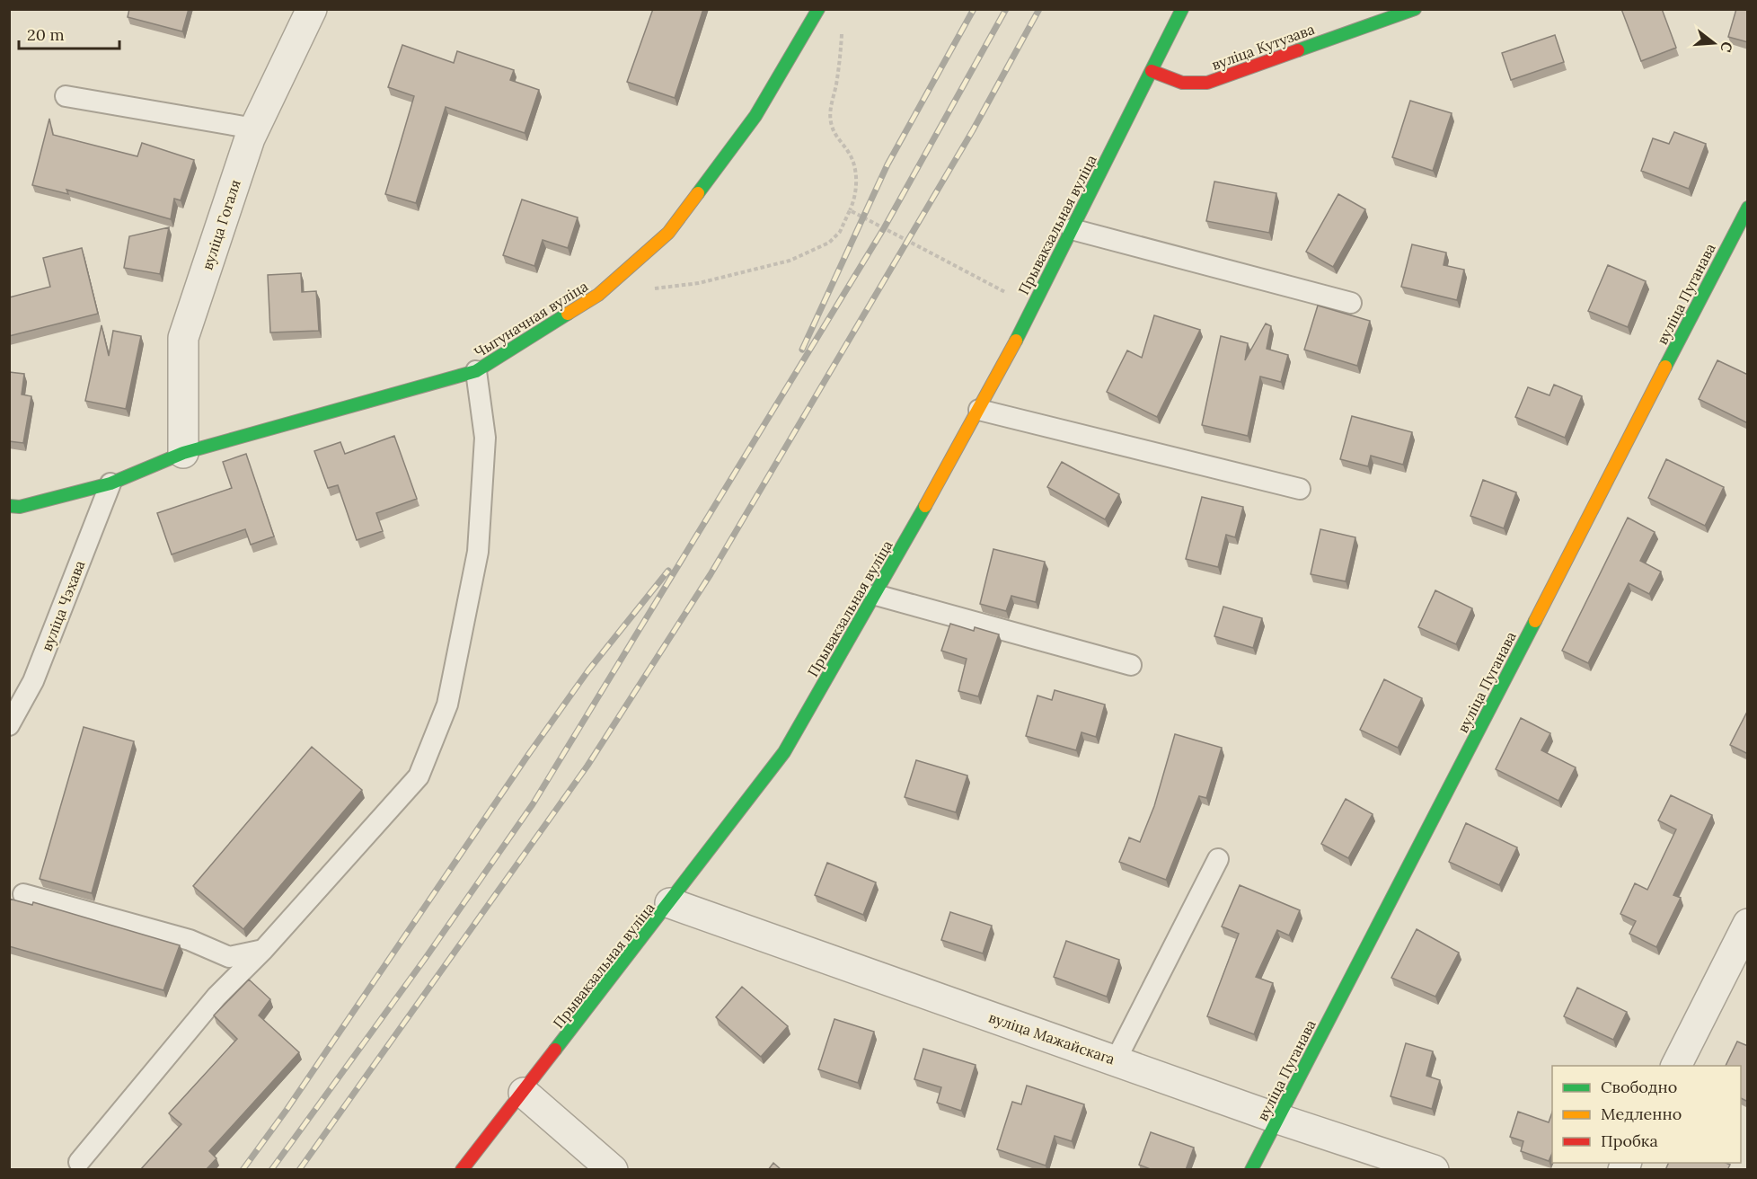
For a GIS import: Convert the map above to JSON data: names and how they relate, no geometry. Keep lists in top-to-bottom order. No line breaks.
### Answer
{"streets":{"street":["вуліца Кутузава","вуліца Гогаля","Прывакзальная вуліца","вуліца Пуганава","Чыгуначная вуліца","вуліца Мажайскага"],"lane":["вуліца Чэхава"]},"crossings":[["вуліца Кутузава","Прывакзальная вуліца"],["вуліца Гогаля","Чыгуначная вуліца"],["Прывакзальная вуліца","вуліца Мажайскага"],["вуліца Пуганава","вуліца Мажайскага"],["Чыгуначная вуліца","вуліца Чэхава"]],"legend":["Свободно","Медленно","Пробка"],"scale_bar":"20 m","north":"right"}
